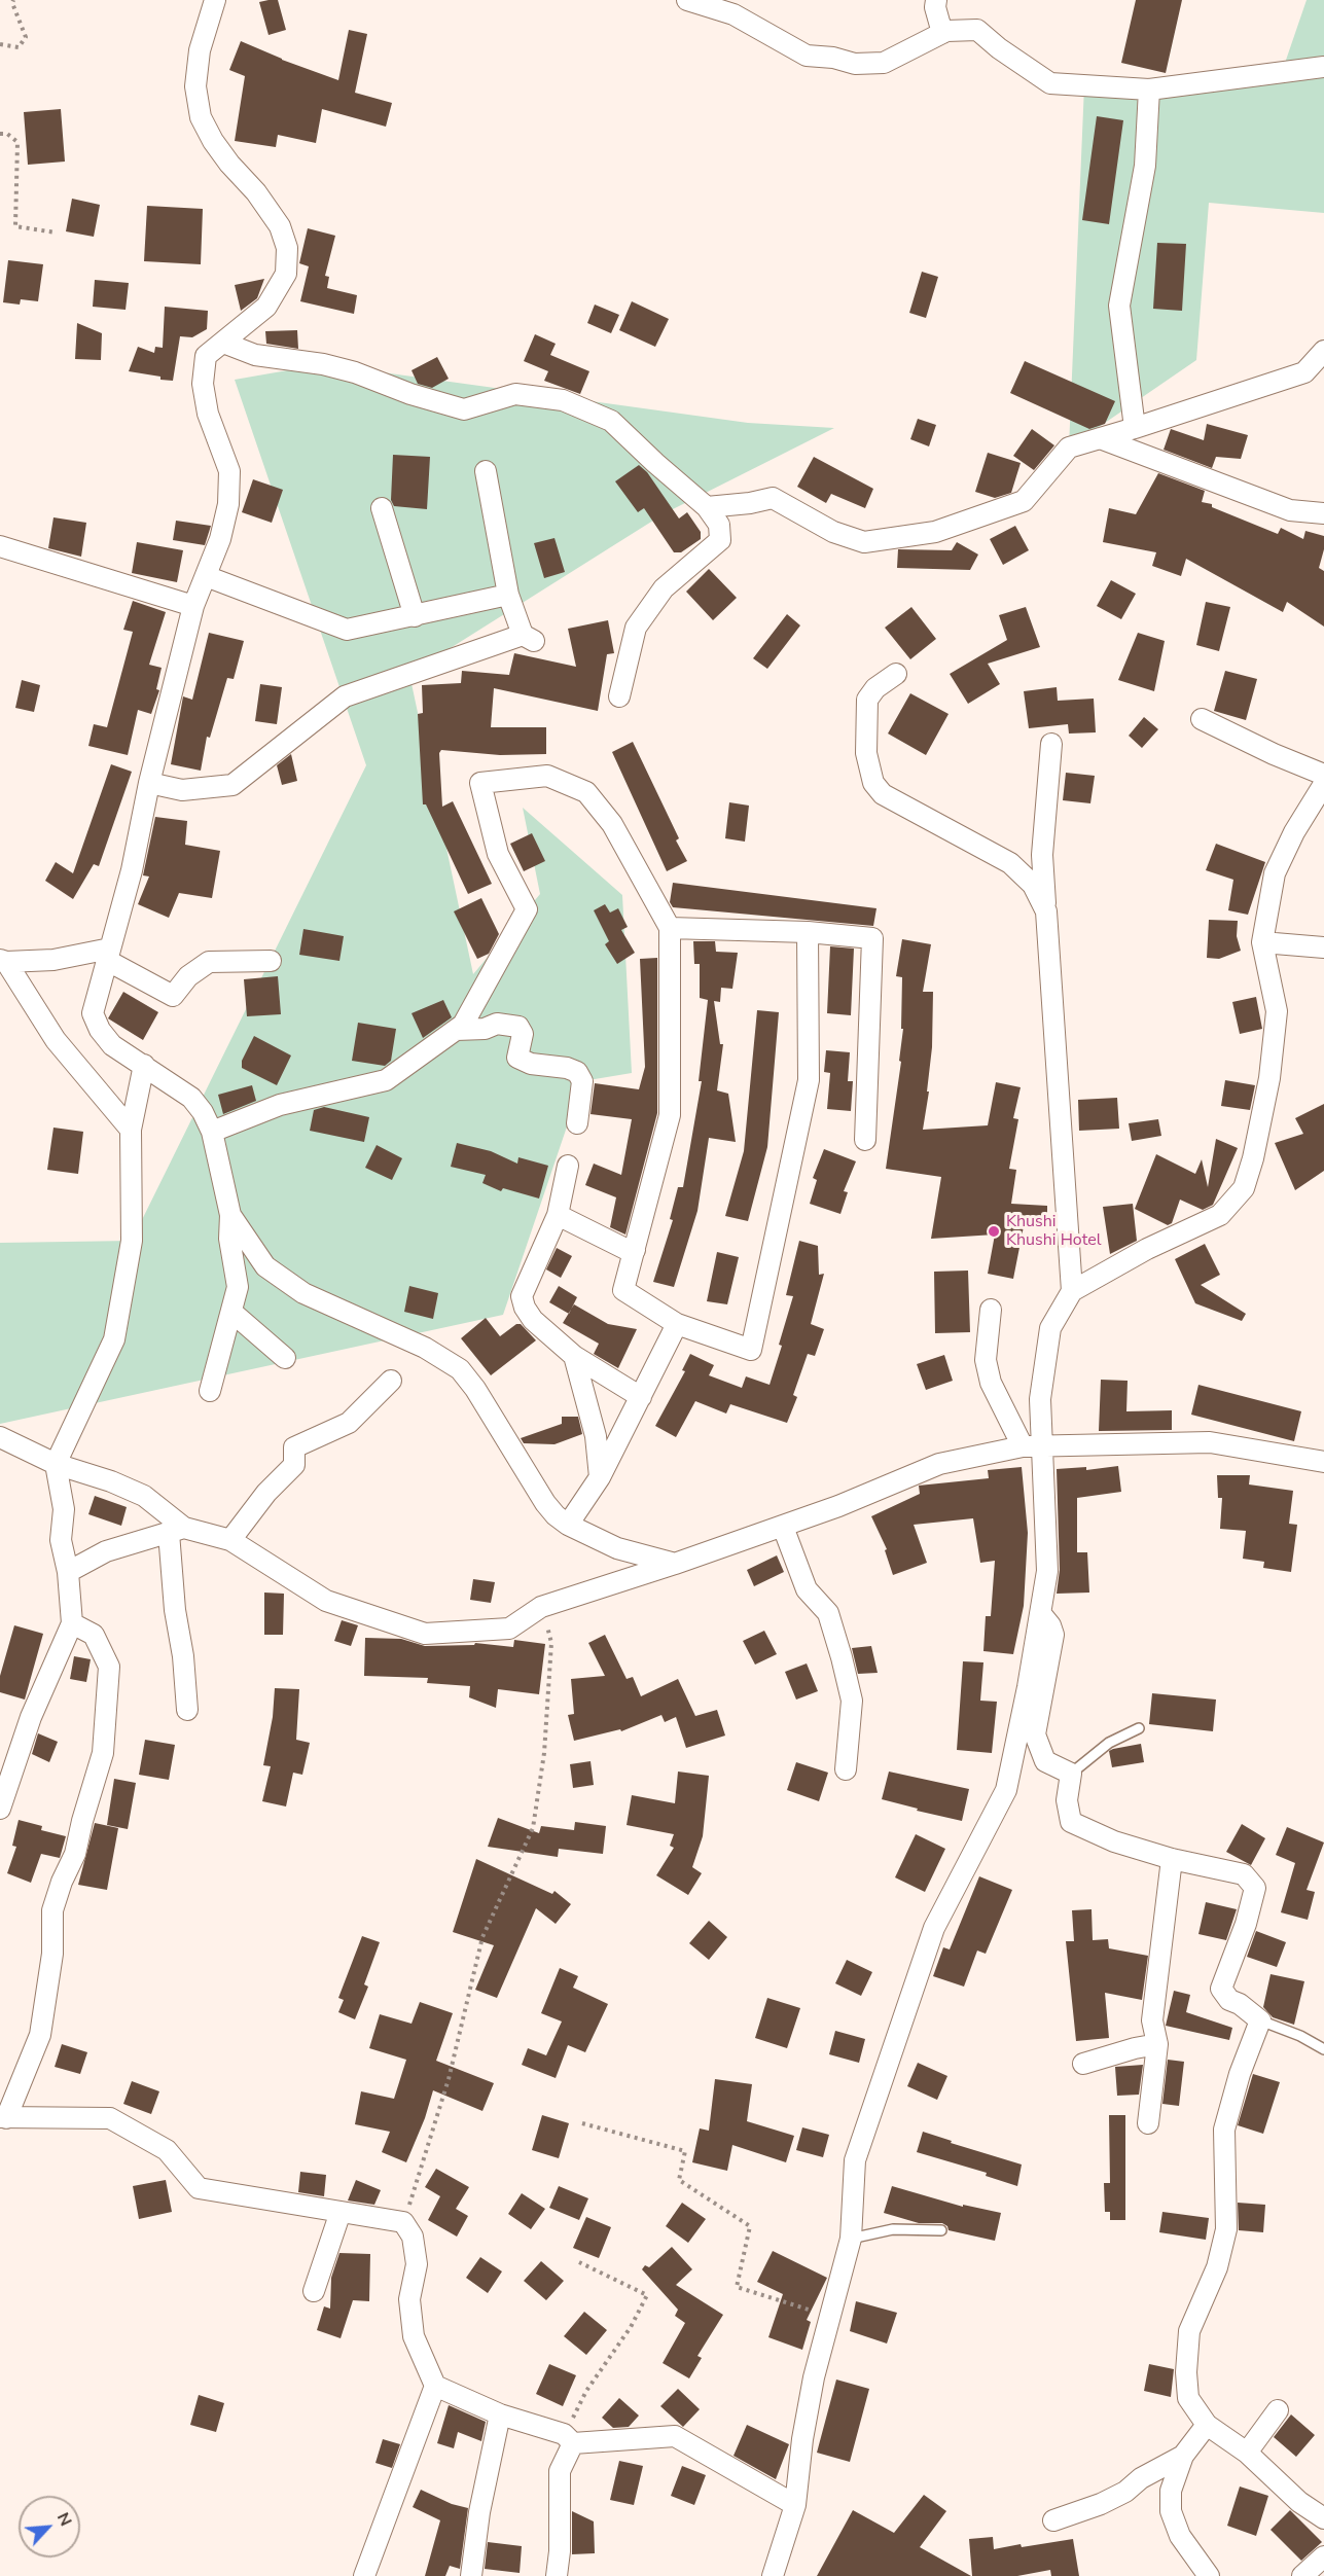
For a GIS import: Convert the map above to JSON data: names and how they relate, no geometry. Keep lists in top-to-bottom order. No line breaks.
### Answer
{"places":["Khushi Khushi Hotel"],"north":"top right"}
